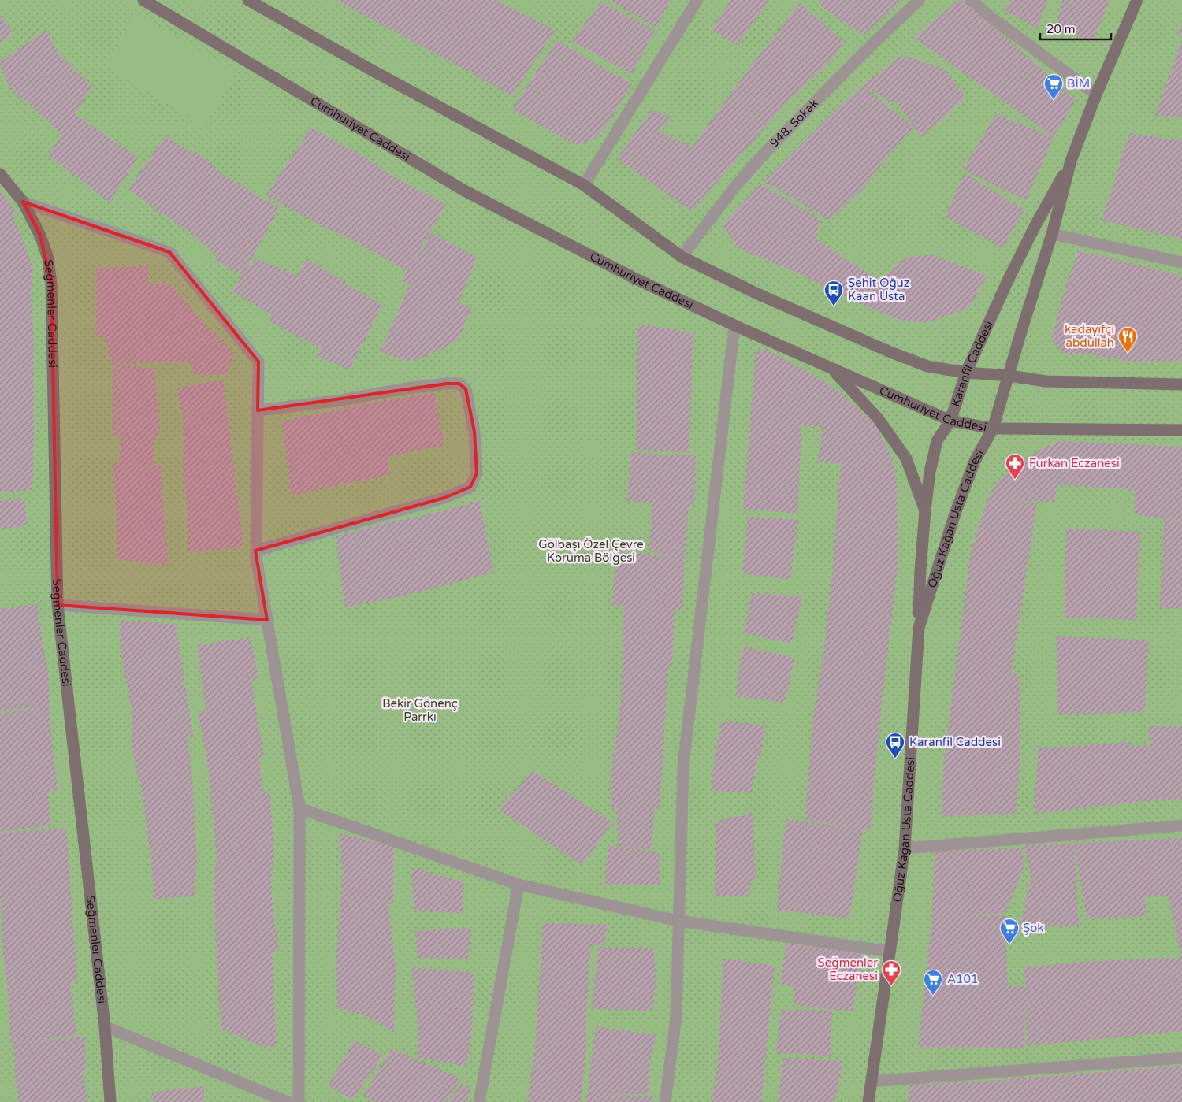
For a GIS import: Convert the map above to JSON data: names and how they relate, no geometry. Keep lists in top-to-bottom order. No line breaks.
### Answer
{"streets":{"street":["948. Sokak","Cumhuriyet Caddesi","Seğmenler Caddesi","Karanfil Caddesi","Oğuz Kağan Usta Caddesi"]},"crossings":[["Cumhuriyet Caddesi","Karanfil Caddesi"],["Cumhuriyet Caddesi","Oğuz Kağan Usta Caddesi"],["Karanfil Caddesi","Oğuz Kağan Usta Caddesi"]],"parks":["Gölbaşı Özel Çevre Koruma Bölgesi","Bekir Gönenç Parrkı"],"places":{"supermarket":["BİM","Şok","A101"],"bus stop":["Şehit Oğuz Kaan Usta","Karanfil Caddesi"],"restaurant":["kadayıfçı abdullah"],"pharmacy":["Furkan Eczanesi","Seğmenler Eczanesi"]},"scale_bar":"20 m"}
